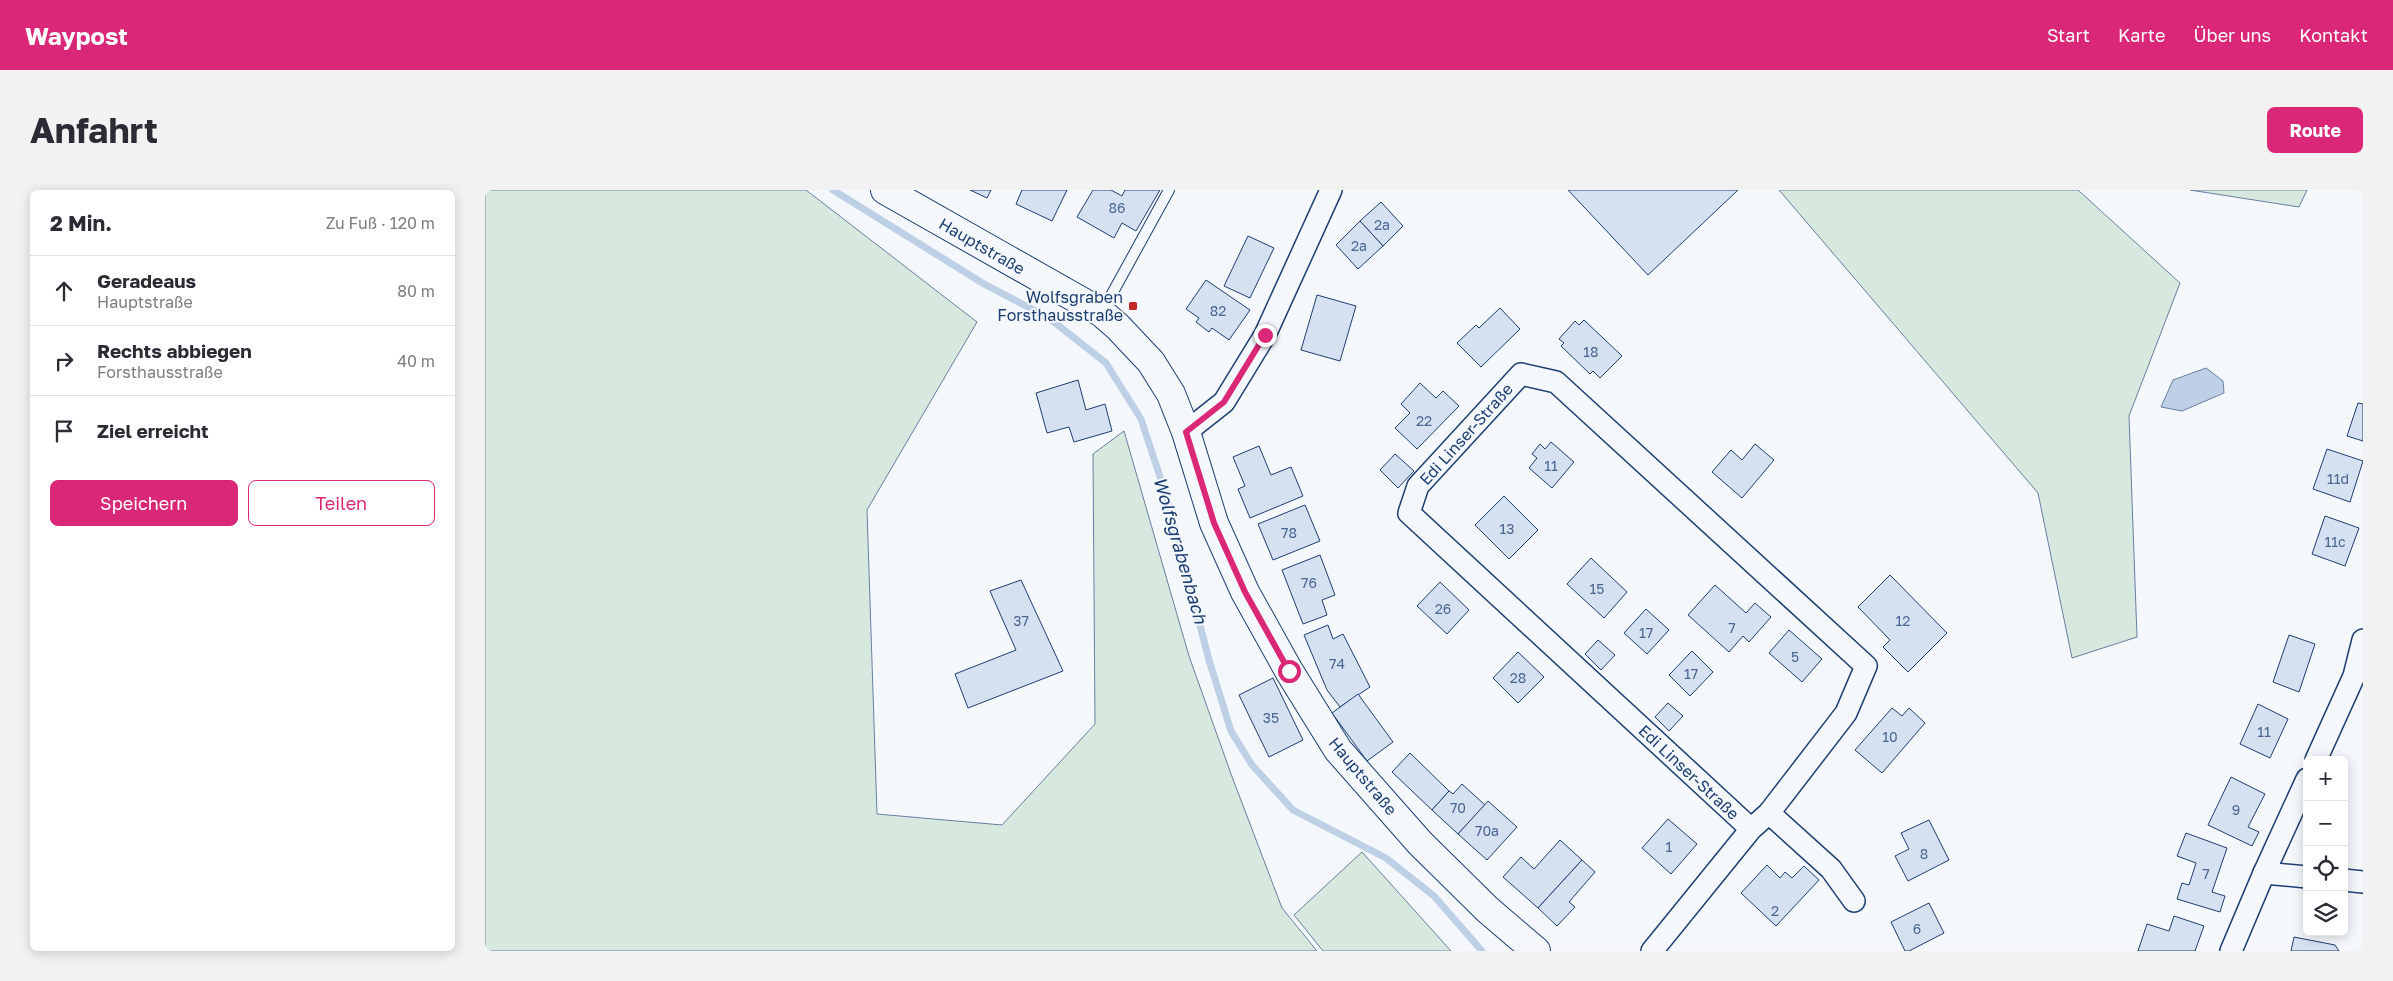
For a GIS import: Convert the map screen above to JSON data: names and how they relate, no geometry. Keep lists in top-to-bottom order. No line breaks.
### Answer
{"streets":{"main road":["Hauptstraße"],"street":["Edi Linser-Straße"]},"water":["Wolfsgrabenbach"],"places":{"transit":["Wolfsgraben Forsthausstraße"]},"house_numbers":["86","2a","2a","82","18","22","11","11d","13","78","11c","76","15","26","37","12","7","17","5","74","17","28","35","11","10","70","9","70a","1","8","7","2","6"],"page":{"header":"Waypost","nav":["Start","Karte","Über uns","Kontakt"],"buttons":["Route",["Speichern","Teilen"]],"title":"Anfahrt","heading":["2 Min.","Zu Fuß · 120 m"],"list":[["Geradeaus","Hauptstraße","80 m"],["Rechts abbiegen","Forsthausstraße","40 m"],"Ziel erreicht"],"map_buttons":["+","−"]}}
